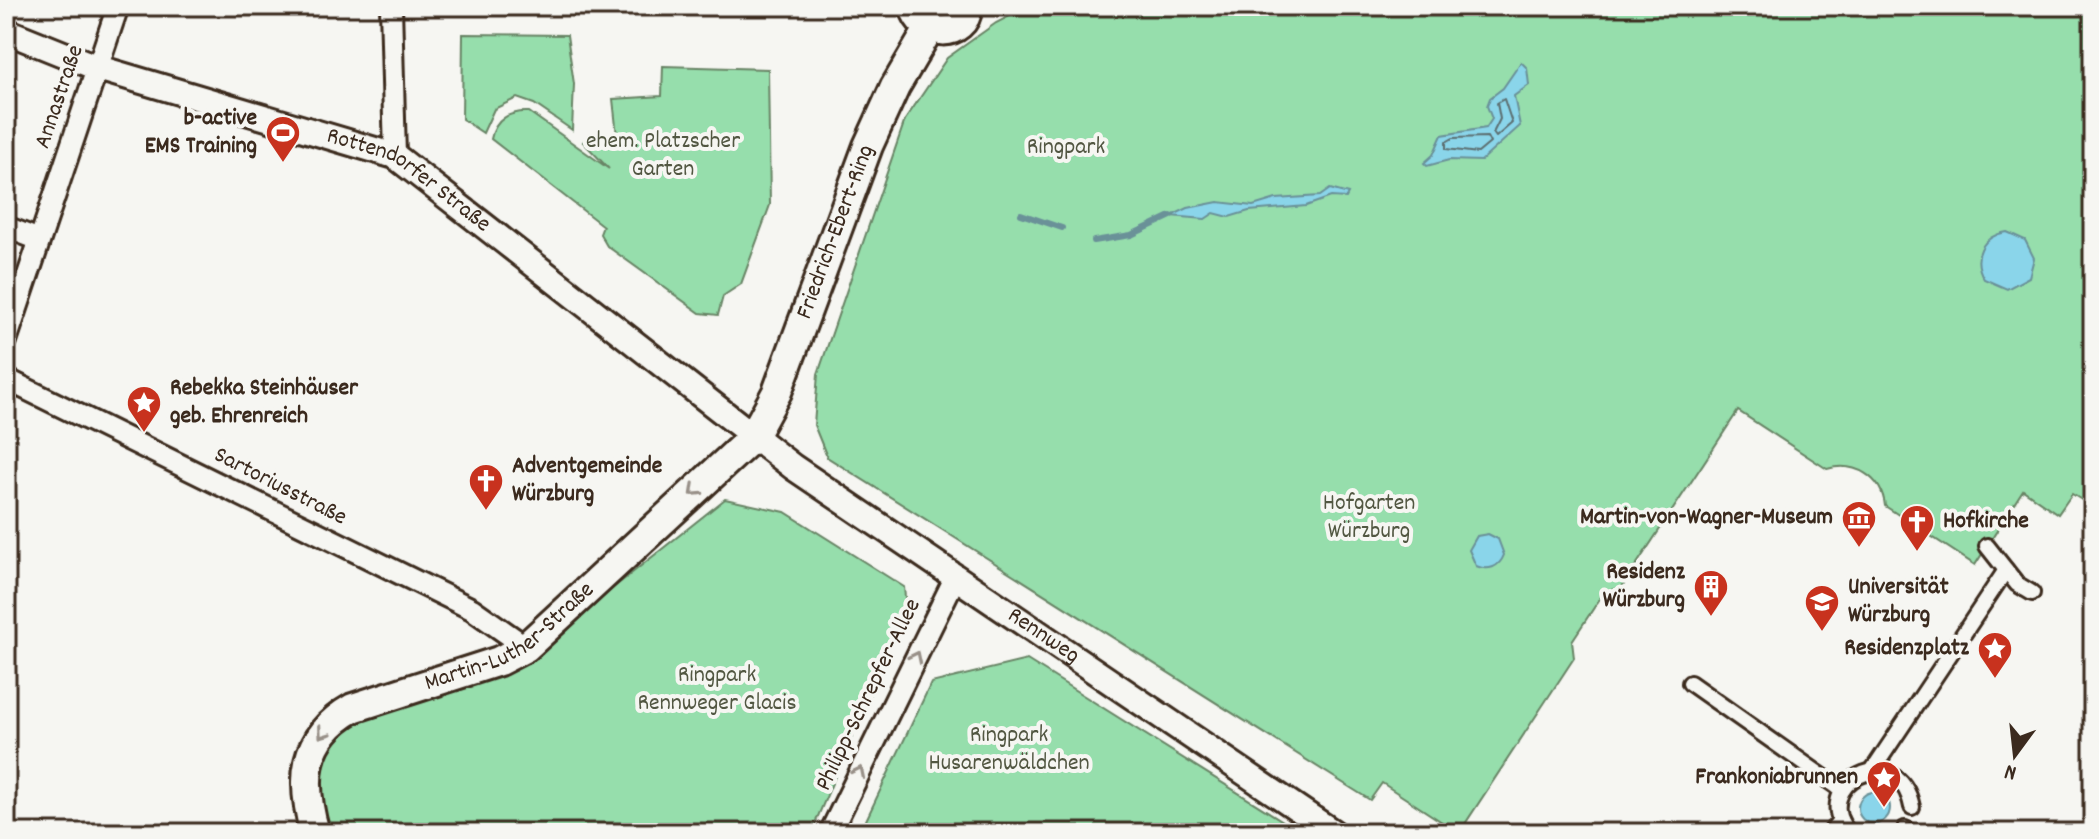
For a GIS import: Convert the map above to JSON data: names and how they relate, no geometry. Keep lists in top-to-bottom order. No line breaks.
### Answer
{"streets":{"main road":["Friedrich-Ebert-Ring","Martin-Luther-Straße"],"street":["Annastraße","Rottendorfer Straße","Sartoriusstraße","Rennweg","Philipp-Schrepfer-Allee"]},"crossings":[["Annastraße","Rottendorfer Straße"],["Rottendorfer Straße","Friedrich-Ebert-Ring"],["Rottendorfer Straße","Martin-Luther-Straße"],["Rottendorfer Straße","Rennweg"],["Friedrich-Ebert-Ring","Martin-Luther-Straße"],["Friedrich-Ebert-Ring","Rennweg"],["Sartoriusstraße","Martin-Luther-Straße"],["Martin-Luther-Straße","Rennweg"],["Rennweg","Philipp-Schrepfer-Allee"]],"one_way":["Martin-Luther-Straße","Philipp-Schrepfer-Allee"],"parks":["ehem. Platzscher Garten","Ringpark","Hofgarten Würzburg","Ringpark Rennweger Glacis","Ringpark Husarenwäldchen"],"places":{"sports":["b-active EMS Training"],"place":["Rebekka Steinhäuser geb. Ehrenreich","Residenzplatz","Frankoniabrunnen"],"church":["Adventgemeinde Würzburg","Hofkirche"],"museum":["Martin-von-Wagner-Museum"],"building":["Residenz Würzburg"],"school or university":["Universität Würzburg"]},"north":"bottom"}
